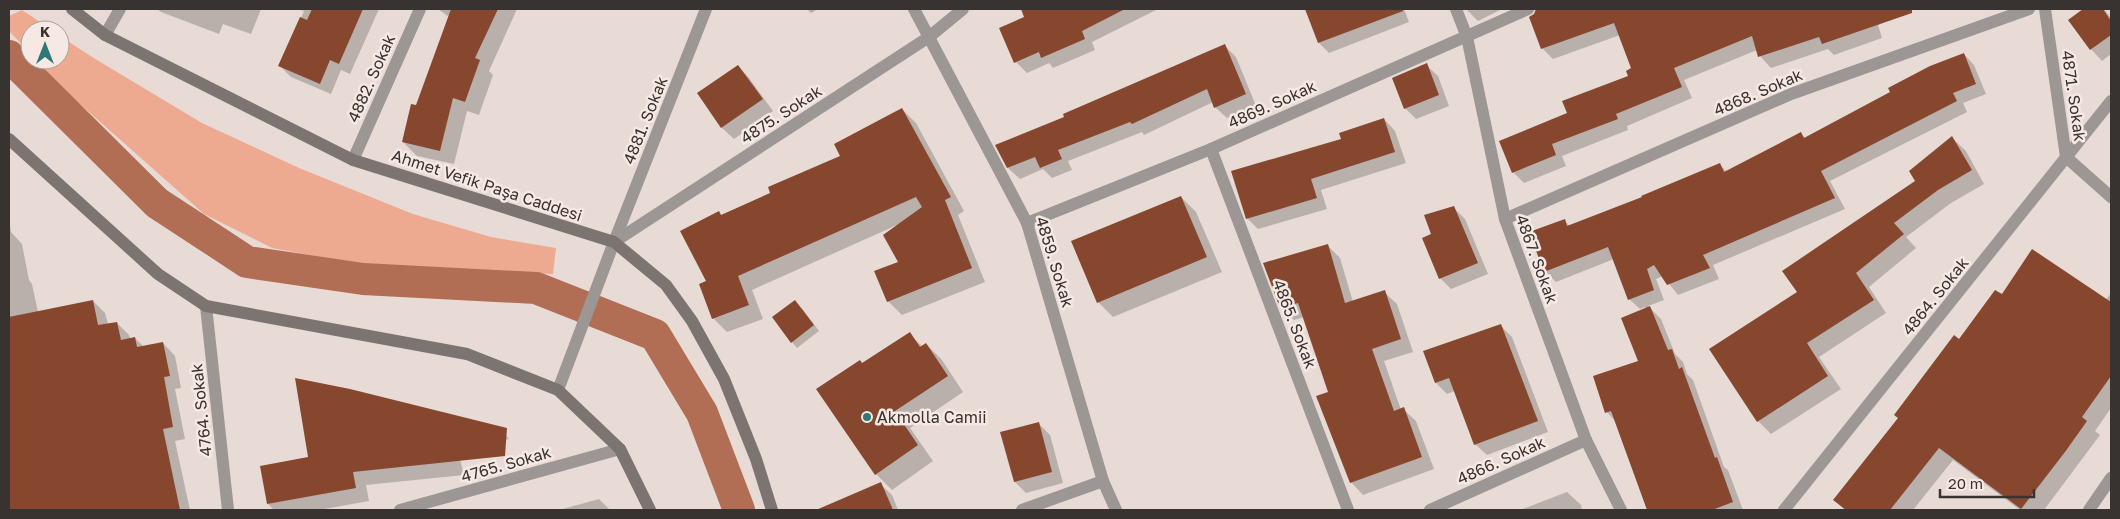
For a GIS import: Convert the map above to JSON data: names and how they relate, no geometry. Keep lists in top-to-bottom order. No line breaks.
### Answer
{"streets":{"street":["4882. Sokak","4868. Sokak","4871. Sokak","4869. Sokak","4875. Sokak","4881. Sokak","Ahmet Vefik Paşa Caddesi","4867. Sokak","4859. Sokak","4864. Sokak","4865. Sokak","4764. Sokak","4866. Sokak","4765. Sokak"]},"crossings":[["4882. Sokak","Ahmet Vefik Paşa Caddesi"],["4868. Sokak","4867. Sokak"],["4871. Sokak","4864. Sokak"],["4869. Sokak","4867. Sokak"],["4869. Sokak","4859. Sokak"],["4869. Sokak","4865. Sokak"],["4875. Sokak","4881. Sokak"],["4875. Sokak","Ahmet Vefik Paşa Caddesi"],["4875. Sokak","4859. Sokak"],["4881. Sokak","Ahmet Vefik Paşa Caddesi"],["4867. Sokak","4866. Sokak"]],"places":["Akmolla Camii"],"scale_bar":"20 m","north":"top"}
